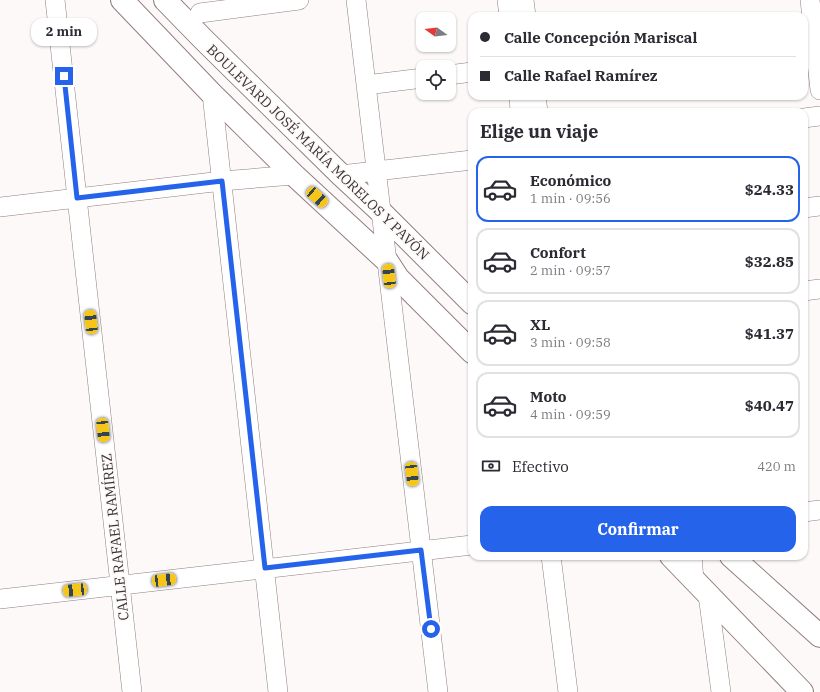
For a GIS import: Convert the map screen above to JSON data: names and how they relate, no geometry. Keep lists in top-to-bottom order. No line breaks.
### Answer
{"streets":{"main road":["BOULEVARD JOSÉ MARÍA MORELOS Y PAVÓN"],"street":["CALLE RAFAEL RAMÍREZ"]},"north":"left","page":{"banner":["Calle Concepción Mariscal","Calle Rafael Ramírez"],"bubble":"2 min","heading":"Elige un viaje","list":[{"name":"Económico","note":"1 min · 09:56","value":"$24.33"},{"name":"Confort","note":"2 min · 09:57","value":"$32.85"},{"name":"XL","note":"3 min · 09:58","value":"$41.37"},{"name":"Moto","note":"4 min · 09:59","value":"$40.47"}],"pay":["Efectivo","420 m"],"buttons":"Confirmar"}}
